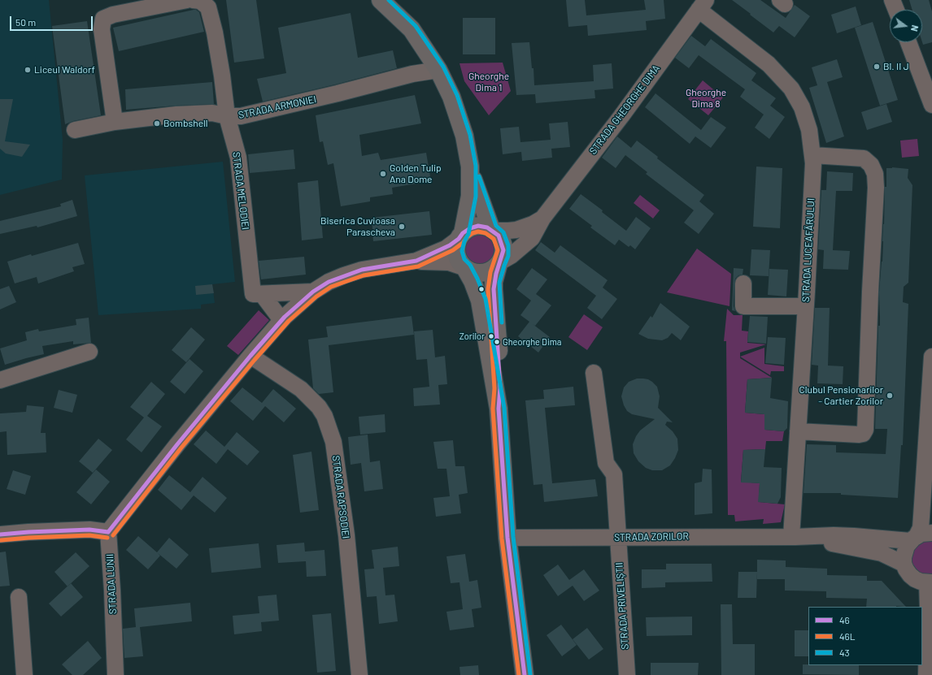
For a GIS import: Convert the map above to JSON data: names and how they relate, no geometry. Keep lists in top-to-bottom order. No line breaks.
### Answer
{"streets":{"street":["STRADA ARMONIEI","STRADA GHEORGHE DIMA","STRADA MELODIEI","STRADA LUCEAFĂRULUI","STRADA RAPSODIEI","STRADA ZORILOR","STRADA LUNII","STRADA PRIVELIȘTII"]},"crossings":[["STRADA ARMONIEI","STRADA MELODIEI"],["STRADA GHEORGHE DIMA","STRADA LUCEAFĂRULUI"],["STRADA LUCEAFĂRULUI","STRADA ZORILOR"],["STRADA ZORILOR","STRADA PRIVELIȘTII"]],"parks":["Gheorghe Dima 1","Gheorghe Dima 8"],"places":["Bl. II J","Liceul Waldorf","Bombshell","Golden Tulip Ana Dome","Biserica Cuvioasa Parascheva","Zorilor","Gheorghe Dima","Clubul Pensionarilor - Cartier Zorilor"],"lines":["transit line 43","transit line 46","transit line 46L"],"legend":["46","46L","43"],"scale_bar":"50 m","north":"right"}
